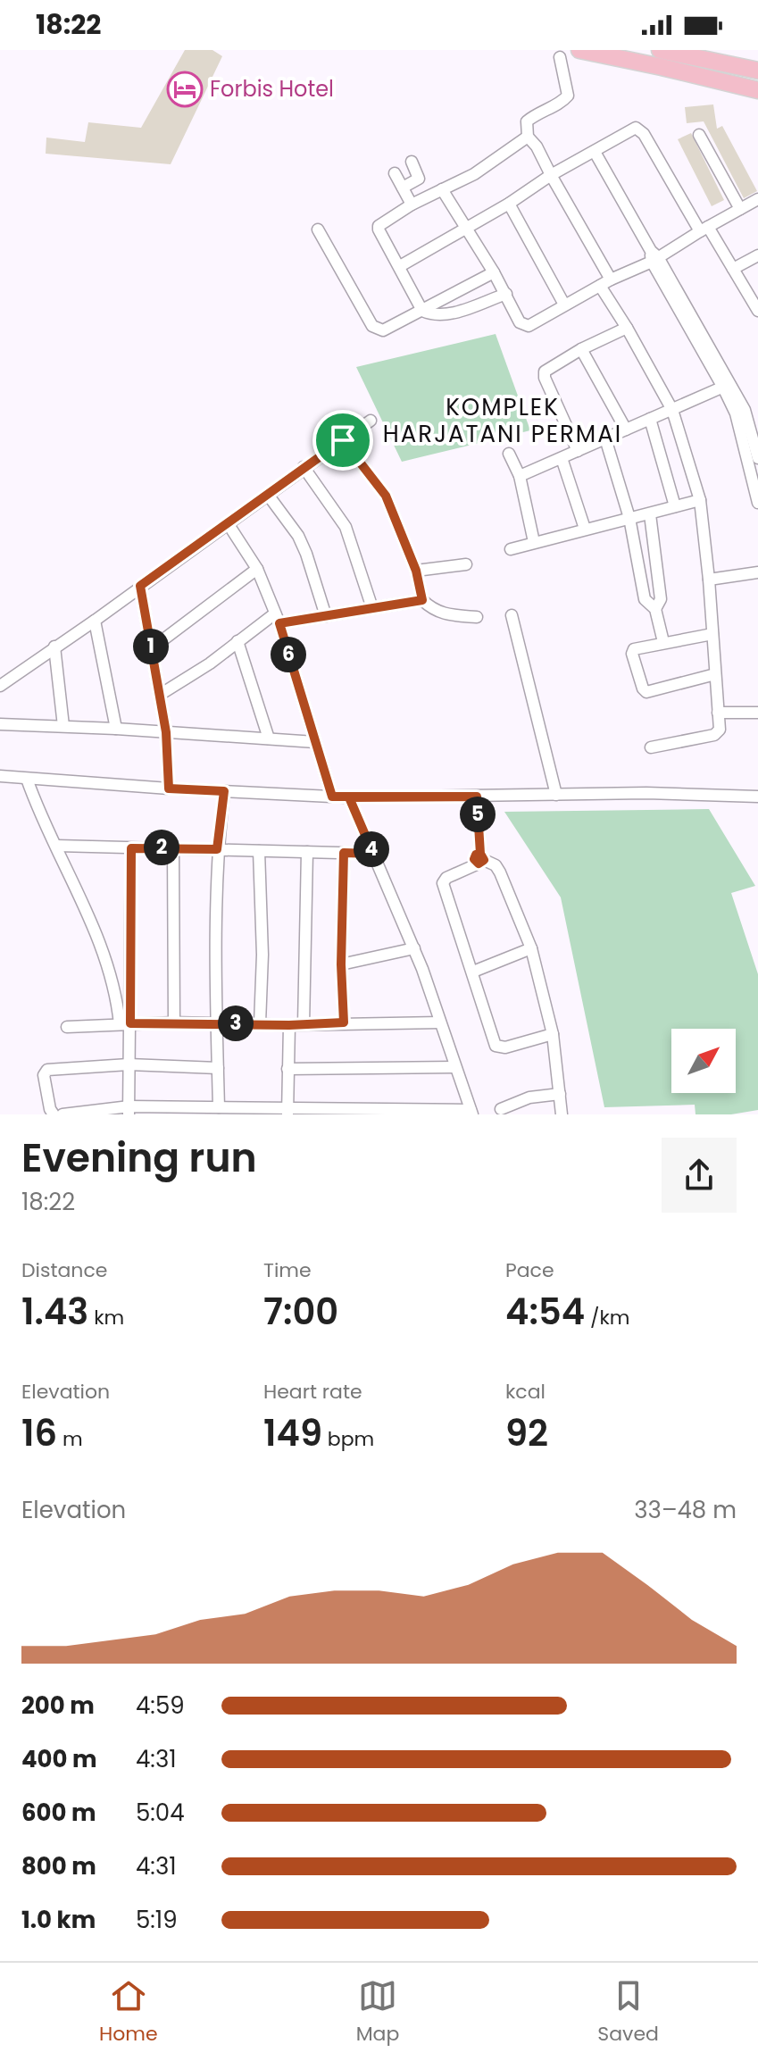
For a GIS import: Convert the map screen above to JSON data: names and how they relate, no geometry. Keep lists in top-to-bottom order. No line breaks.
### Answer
{"districts":["KOMPLEK HARJATANI PERMAI"],"places":{"hotel":["Forbis Hotel"]},"north":"top right","page":{"status":"18:22","pins":["1","6","5","2","4","3"],"heading":["Evening run","18:22"],"stats":[["Distance","1.43 km"],["Time","7:00"],["Pace","4:54 /km"],["Elevation","16 m"],["Heart rate","149 bpm"],["kcal","92"]],"chart":["Elevation","33–48 m"],"list":[{"name":"200 m","note":"4:59"},{"name":"400 m","note":"4:31"},{"name":"600 m","note":"5:04"},{"name":"800 m","note":"4:31"},{"name":"1.0 km","note":"5:19"}],"tabs":["Home","Map","Saved"]}}
